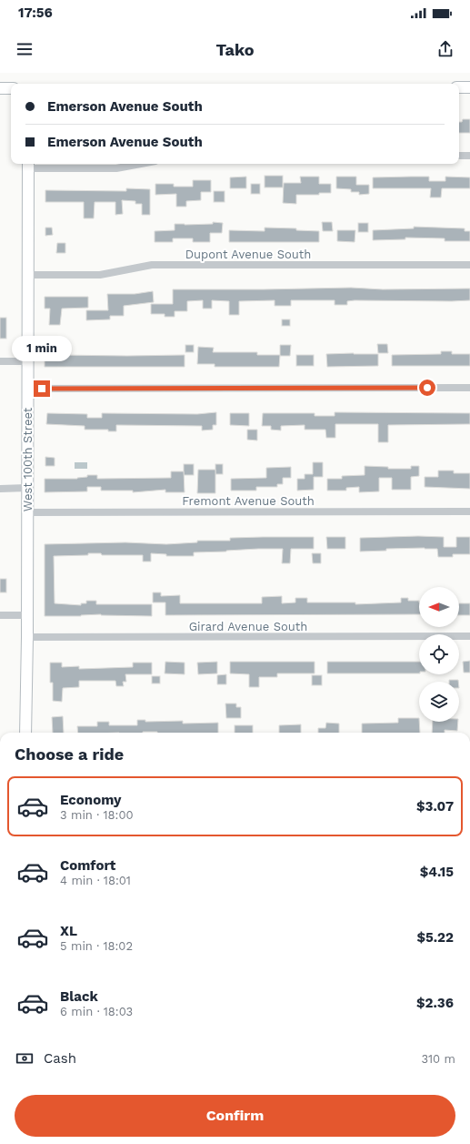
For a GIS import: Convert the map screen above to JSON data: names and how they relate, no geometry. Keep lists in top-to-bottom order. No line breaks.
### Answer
{"streets":{"street":["Dupont Avenue South","West 100th Street","Fremont Avenue South","Girard Avenue South"]},"crossings":[["Dupont Avenue South","West 100th Street"],["West 100th Street","Fremont Avenue South"],["West 100th Street","Girard Avenue South"]],"north":"left","page":{"status":"17:56","header":"Tako","banner":["Emerson Avenue South","Emerson Avenue South"],"bubble":"1 min","heading":"Choose a ride","list":[{"name":"Economy","note":"3 min · 18:00","value":"$3.07"},{"name":"Comfort","note":"4 min · 18:01","value":"$4.15"},{"name":"XL","note":"5 min · 18:02","value":"$5.22"},{"name":"Black","note":"6 min · 18:03","value":"$2.36"}],"pay":["Cash","310 m"],"buttons":"Confirm"}}
